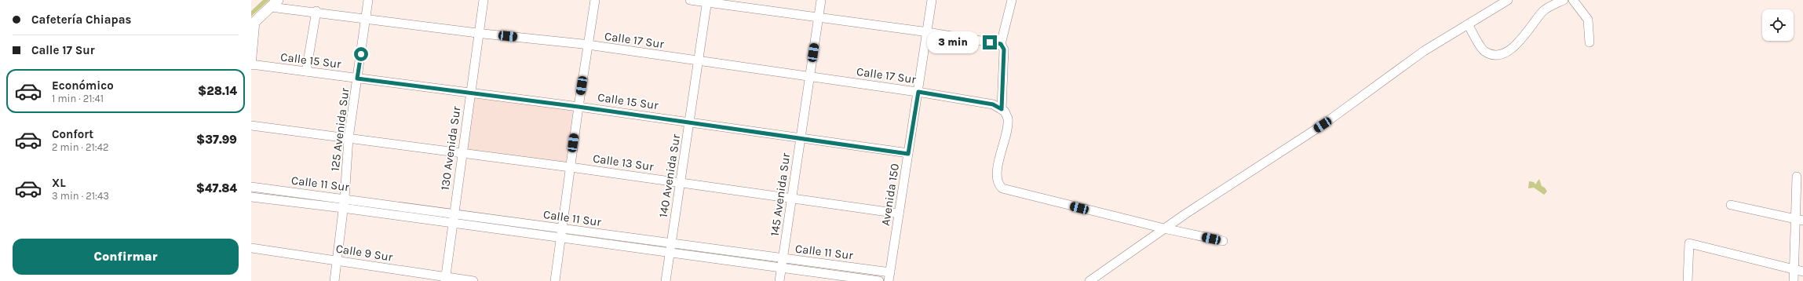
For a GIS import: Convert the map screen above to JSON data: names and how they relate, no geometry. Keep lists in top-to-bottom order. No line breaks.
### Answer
{"streets":{"street":["Calle 17 Sur","Calle 15 Sur","125 Avenida Sur","130 Avenida Sur","Calle 13 Sur","140 Avenida Sur","Calle 11 Sur","145 Avenida Sur","Avenida 150","Calle 9 Sur"]},"crossings":[["Calle 17 Sur","125 Avenida Sur"],["Calle 17 Sur","130 Avenida Sur"],["Calle 17 Sur","140 Avenida Sur"],["Calle 17 Sur","145 Avenida Sur"],["Calle 17 Sur","Avenida 150"],["Calle 15 Sur","125 Avenida Sur"],["Calle 15 Sur","130 Avenida Sur"],["Calle 15 Sur","140 Avenida Sur"],["Calle 15 Sur","145 Avenida Sur"],["Calle 15 Sur","Avenida 150"],["125 Avenida Sur","Calle 13 Sur"],["125 Avenida Sur","Calle 11 Sur"],["125 Avenida Sur","Calle 9 Sur"],["130 Avenida Sur","Calle 13 Sur"],["130 Avenida Sur","Calle 11 Sur"],["130 Avenida Sur","Calle 9 Sur"],["Calle 13 Sur","140 Avenida Sur"],["Calle 13 Sur","145 Avenida Sur"],["Calle 13 Sur","Avenida 150"],["140 Avenida Sur","Calle 11 Sur"],["Calle 11 Sur","145 Avenida Sur"],["Calle 11 Sur","Avenida 150"]],"page":{"banner":["Cafetería Chiapas","Calle 17 Sur"],"bubble":"3 min","list":[{"name":"Económico","note":"1 min · 21:41","value":"$28.14"},{"name":"Confort","note":"2 min · 21:42","value":"$37.99"},{"name":"XL","note":"3 min · 21:43","value":"$47.84"}],"buttons":"Confirmar"}}
